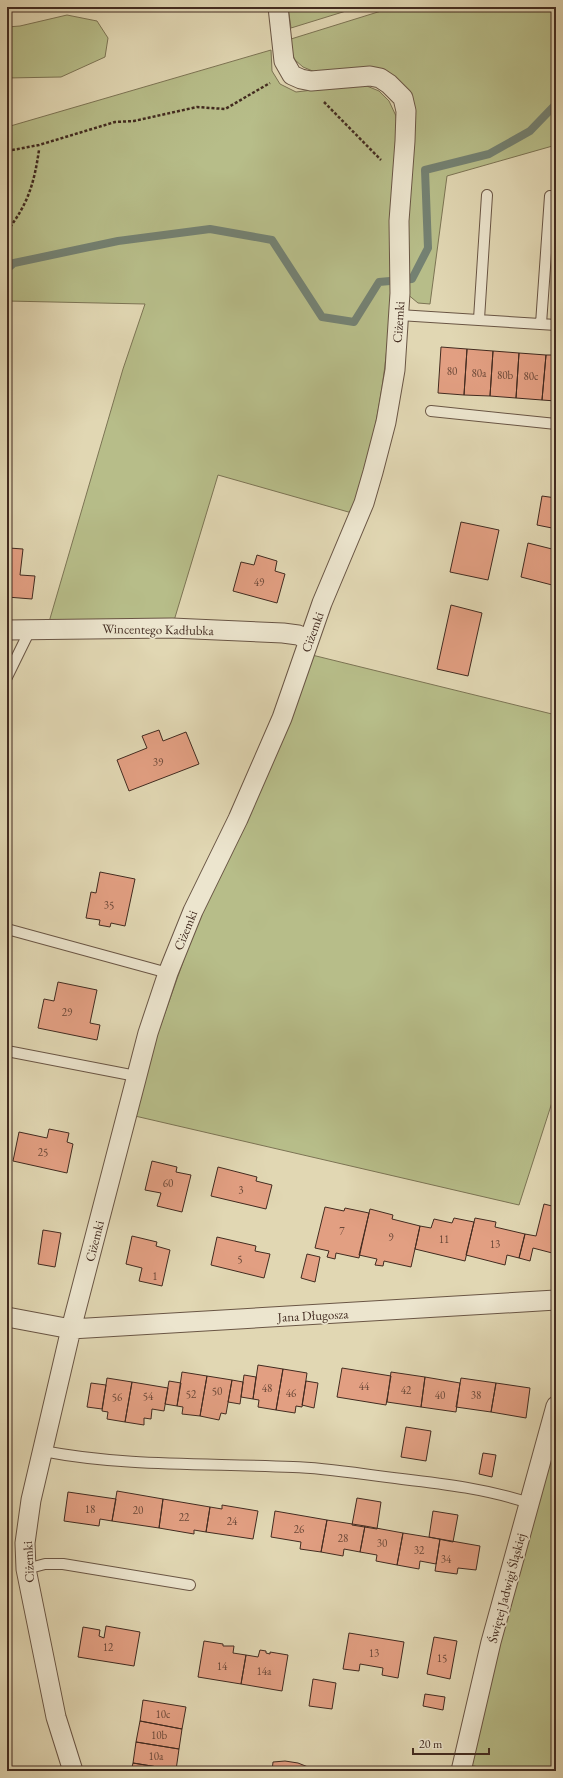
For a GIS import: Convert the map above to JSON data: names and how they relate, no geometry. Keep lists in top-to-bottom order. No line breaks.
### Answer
{"streets":{"street":["Ciżemki","Wincentego Kadłubka","Jana Długosza","Świętej Jadwigi Śląskiej"]},"crossings":[["Ciżemki","Wincentego Kadłubka"],["Ciżemki","Jana Długosza"]],"house_numbers":["80","80a","80b","80c","49","39","35","29","25","60","3","7","9","11","13","5","1","44","48","42","50","46","52","40","38","54","56","18","20","22","24","26","28","30","32","34","12","13","15","14","14a","10c","10b","10a"],"scale_bar":"20 m"}
